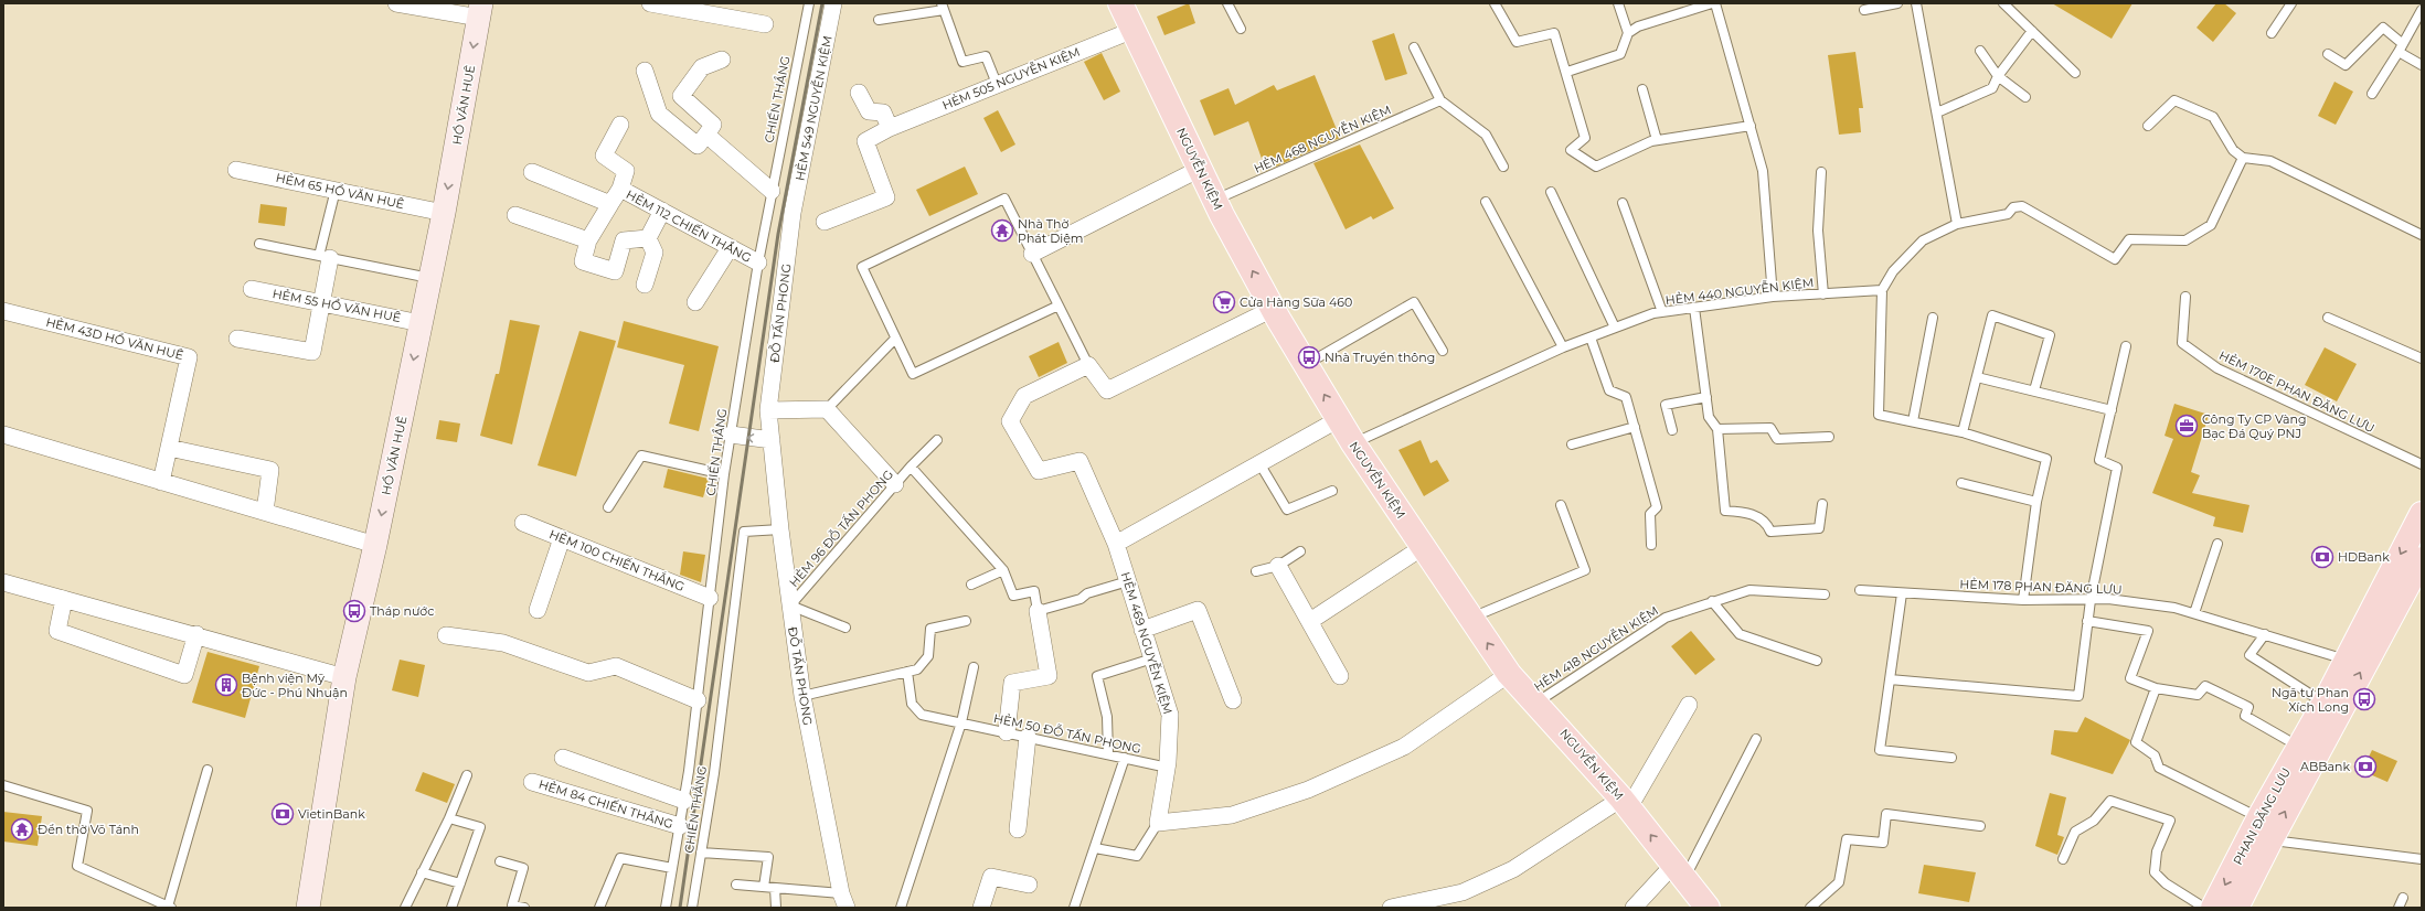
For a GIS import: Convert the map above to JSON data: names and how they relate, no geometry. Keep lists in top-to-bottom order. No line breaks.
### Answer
{"streets":{"main road":["HỒ VĂN HUÊ","NGUYỄN KIỆM","PHAN ĐĂNG LƯU"],"street":["HẺM 505 NGUYỄN KIỆM","HẺM 549 NGUYỄN KIỆM","HẺM 65 HỒ VĂN HUÊ","HẺM 112 CHIẾN THẮNG","HẺM 55 HỒ VĂN HUÊ","ĐỖ TẤN PHONG","HẺM 43D HỒ VĂN HUÊ","HẺM 100 CHIẾN THẮNG","HẺM 469 NGUYỄN KIỆM","HẺM 84 CHIẾN THẮNG"],"lane":["CHIẾN THẮNG","HẺM 468 NGUYỄN KIỆM","HẺM 440 NGUYỄN KIỆM","HẺM 170E PHAN ĐĂNG LƯU","HẺM 96 ĐỖ TẤN PHONG","HẺM 178 PHAN ĐĂNG LƯU","HẺM 418 NGUYỄN KIỆM","HẺM 50 ĐỖ TẤN PHONG"]},"crossings":[["HẺM 505 NGUYỄN KIỆM","NGUYỄN KIỆM"],["CHIẾN THẮNG","HẺM 112 CHIẾN THẮNG"],["CHIẾN THẮNG","ĐỖ TẤN PHONG"],["CHIẾN THẮNG","HẺM 100 CHIẾN THẮNG"],["CHIẾN THẮNG","HẺM 84 CHIẾN THẮNG"],["HỒ VĂN HUÊ","HẺM 65 HỒ VĂN HUÊ"],["HỒ VĂN HUÊ","HẺM 55 HỒ VĂN HUÊ"],["HẺM 549 NGUYỄN KIỆM","ĐỖ TẤN PHONG"],["HẺM 468 NGUYỄN KIỆM","NGUYỄN KIỆM"],["NGUYỄN KIỆM","HẺM 440 NGUYỄN KIỆM"],["NGUYỄN KIỆM","HẺM 418 NGUYỄN KIỆM"],["ĐỖ TẤN PHONG","HẺM 96 ĐỖ TẤN PHONG"],["HẺM 178 PHAN ĐĂNG LƯU","PHAN ĐĂNG LƯU"],["HẺM 469 NGUYỄN KIỆM","HẺM 50 ĐỖ TẤN PHONG"]],"one_way":["HỒ VĂN HUÊ"],"places":{"temple":["Nhà Thờ Phát Diệm","Đền thờ Võ Tánh"],"supermarket":["Cửa Hàng Sữa 460"],"bus stop":["Nhà Truyền thông","Tháp nước","Ngã tư Phan Xích Long"],"office":["Công Ty CP Vàng Bạc Đá Quý PNJ"],"bank":["HDBank","ABBank","VietinBank"],"building":["Bệnh viện Mỹ Đức - Phú Nhuận"]}}
